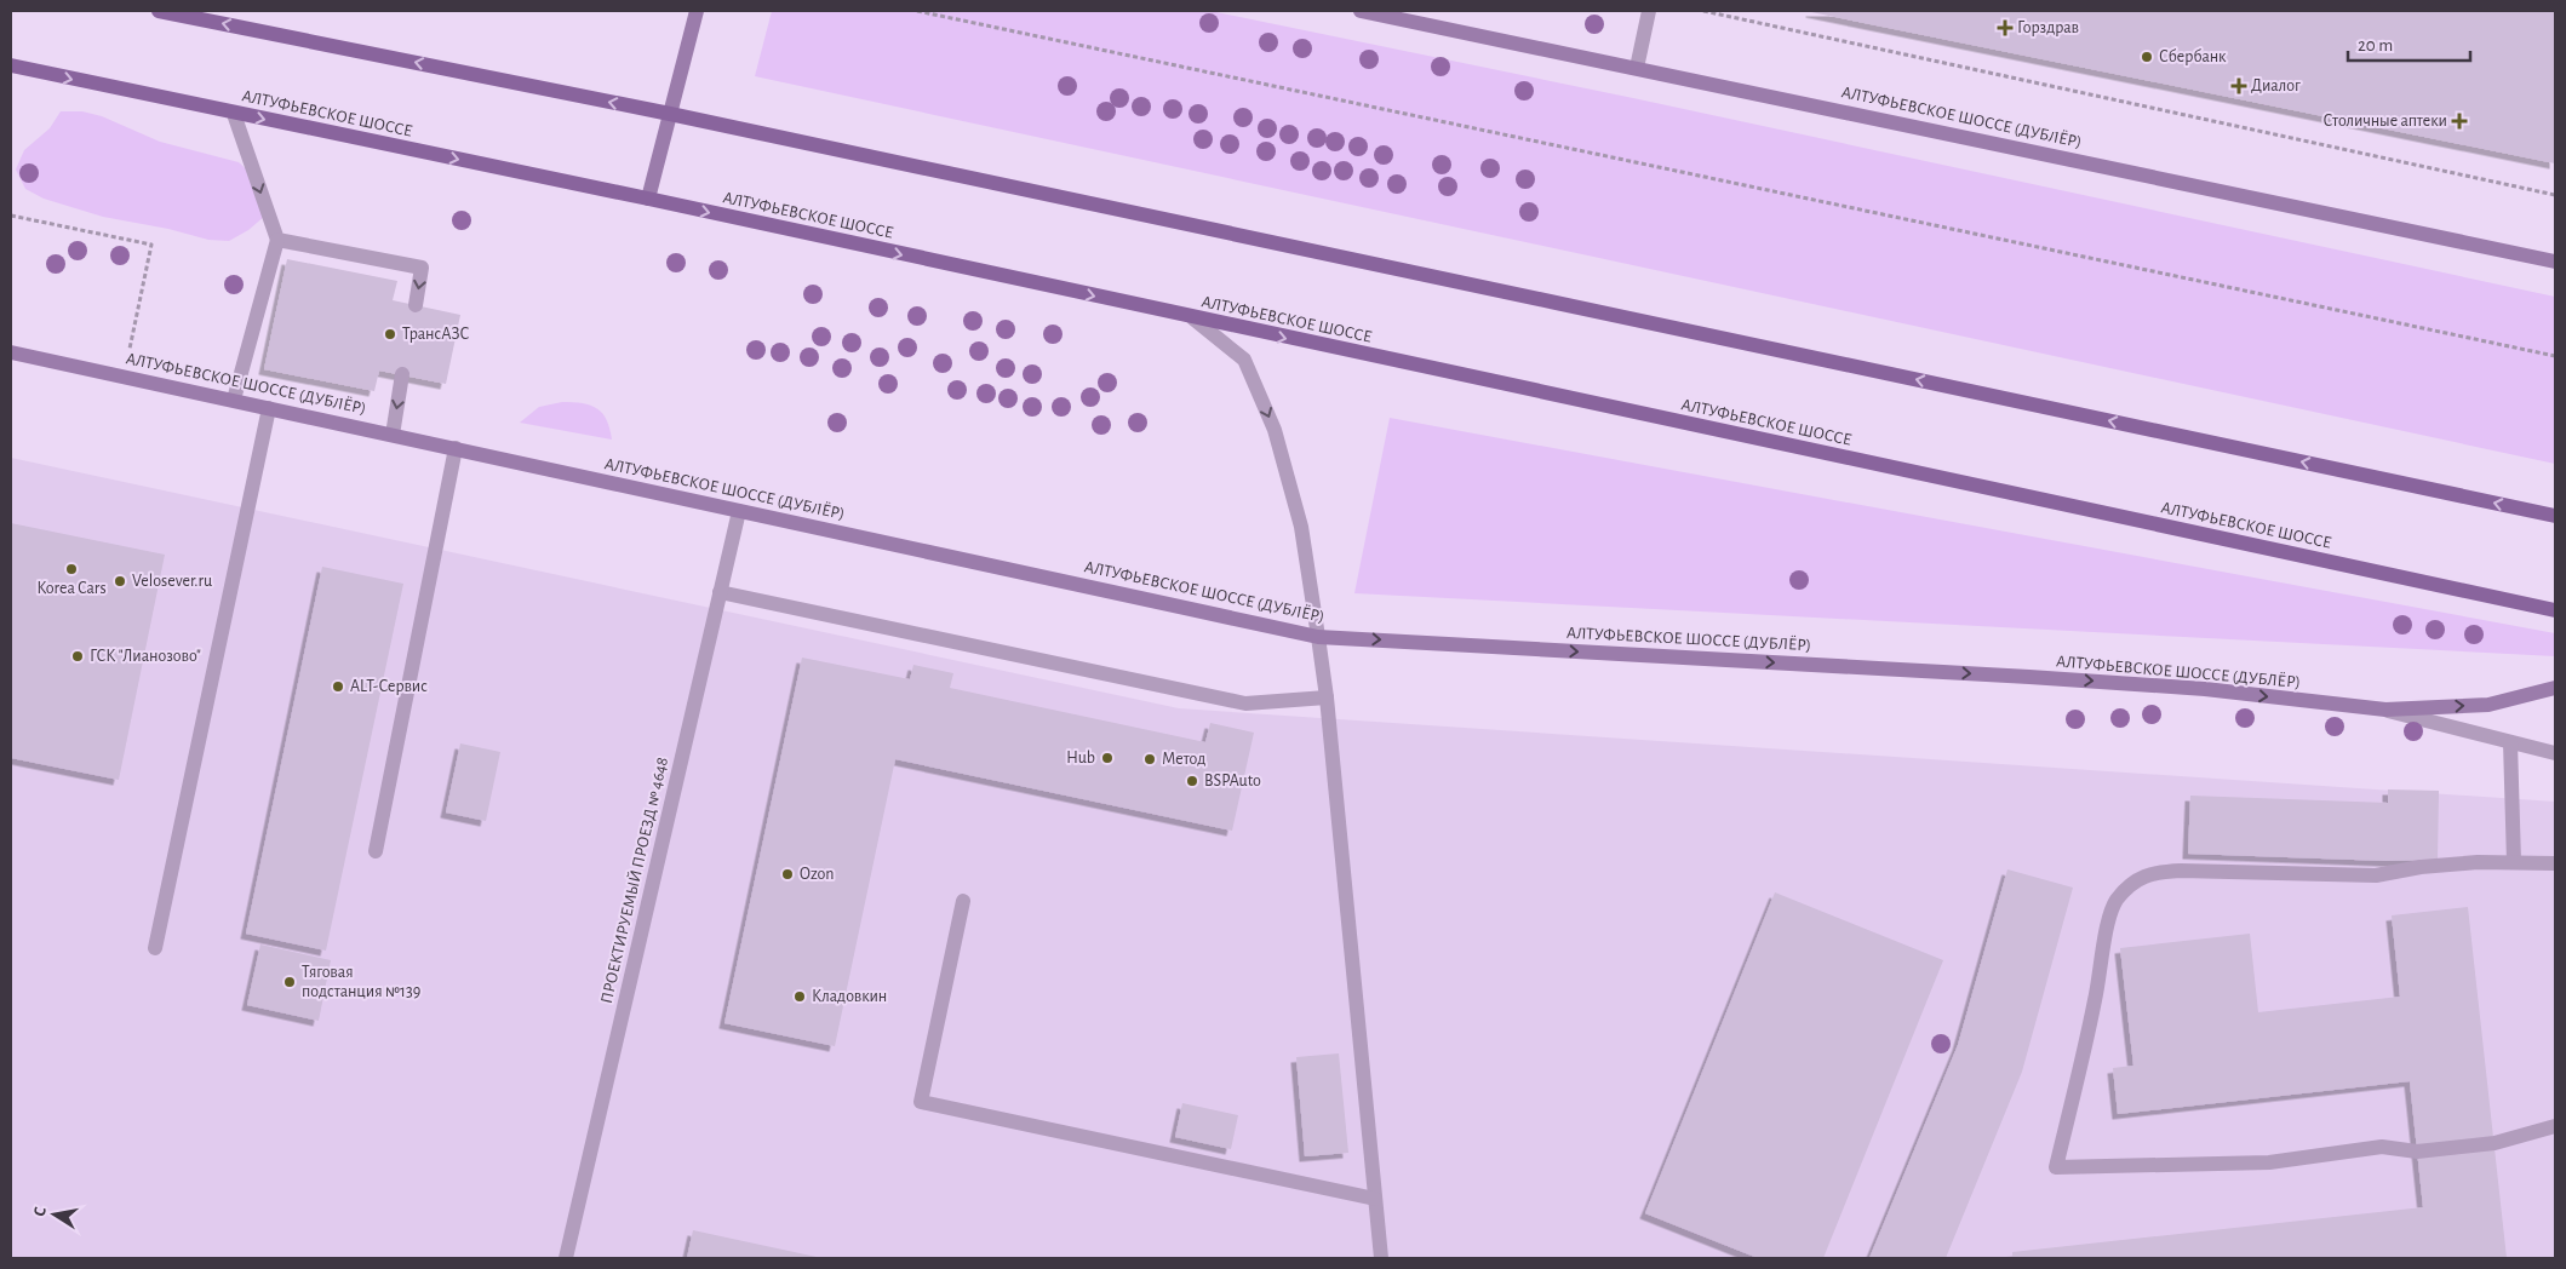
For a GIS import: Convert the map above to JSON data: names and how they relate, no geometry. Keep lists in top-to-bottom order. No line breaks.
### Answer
{"streets":{"main road":["АЛТУФЬЕВСКОЕ ШОССЕ"],"street":["АЛТУФЬЕВСКОЕ ШОССЕ (ДУБЛЁР)","ПРОЕКТИРУЕМЫЙ ПРОЕЗД № 4648"]},"crossings":[["АЛТУФЬЕВСКОЕ ШОССЕ (ДУБЛЁР)","ПРОЕКТИРУЕМЫЙ ПРОЕЗД № 4648"]],"places":{"health":["Горздрав","Диалог","Столичные аптеки"],"other":["Сбербанк","ТрансАЗС","Korea Cars","Velosever.ru","ГСК \"Лианозово\"","ALT-Сервис","Hub","Метод","BSPAuto","Ozon","Тяговая подстанция №139","Кладовкин"]},"scale_bar":"20 m","north":"left"}
